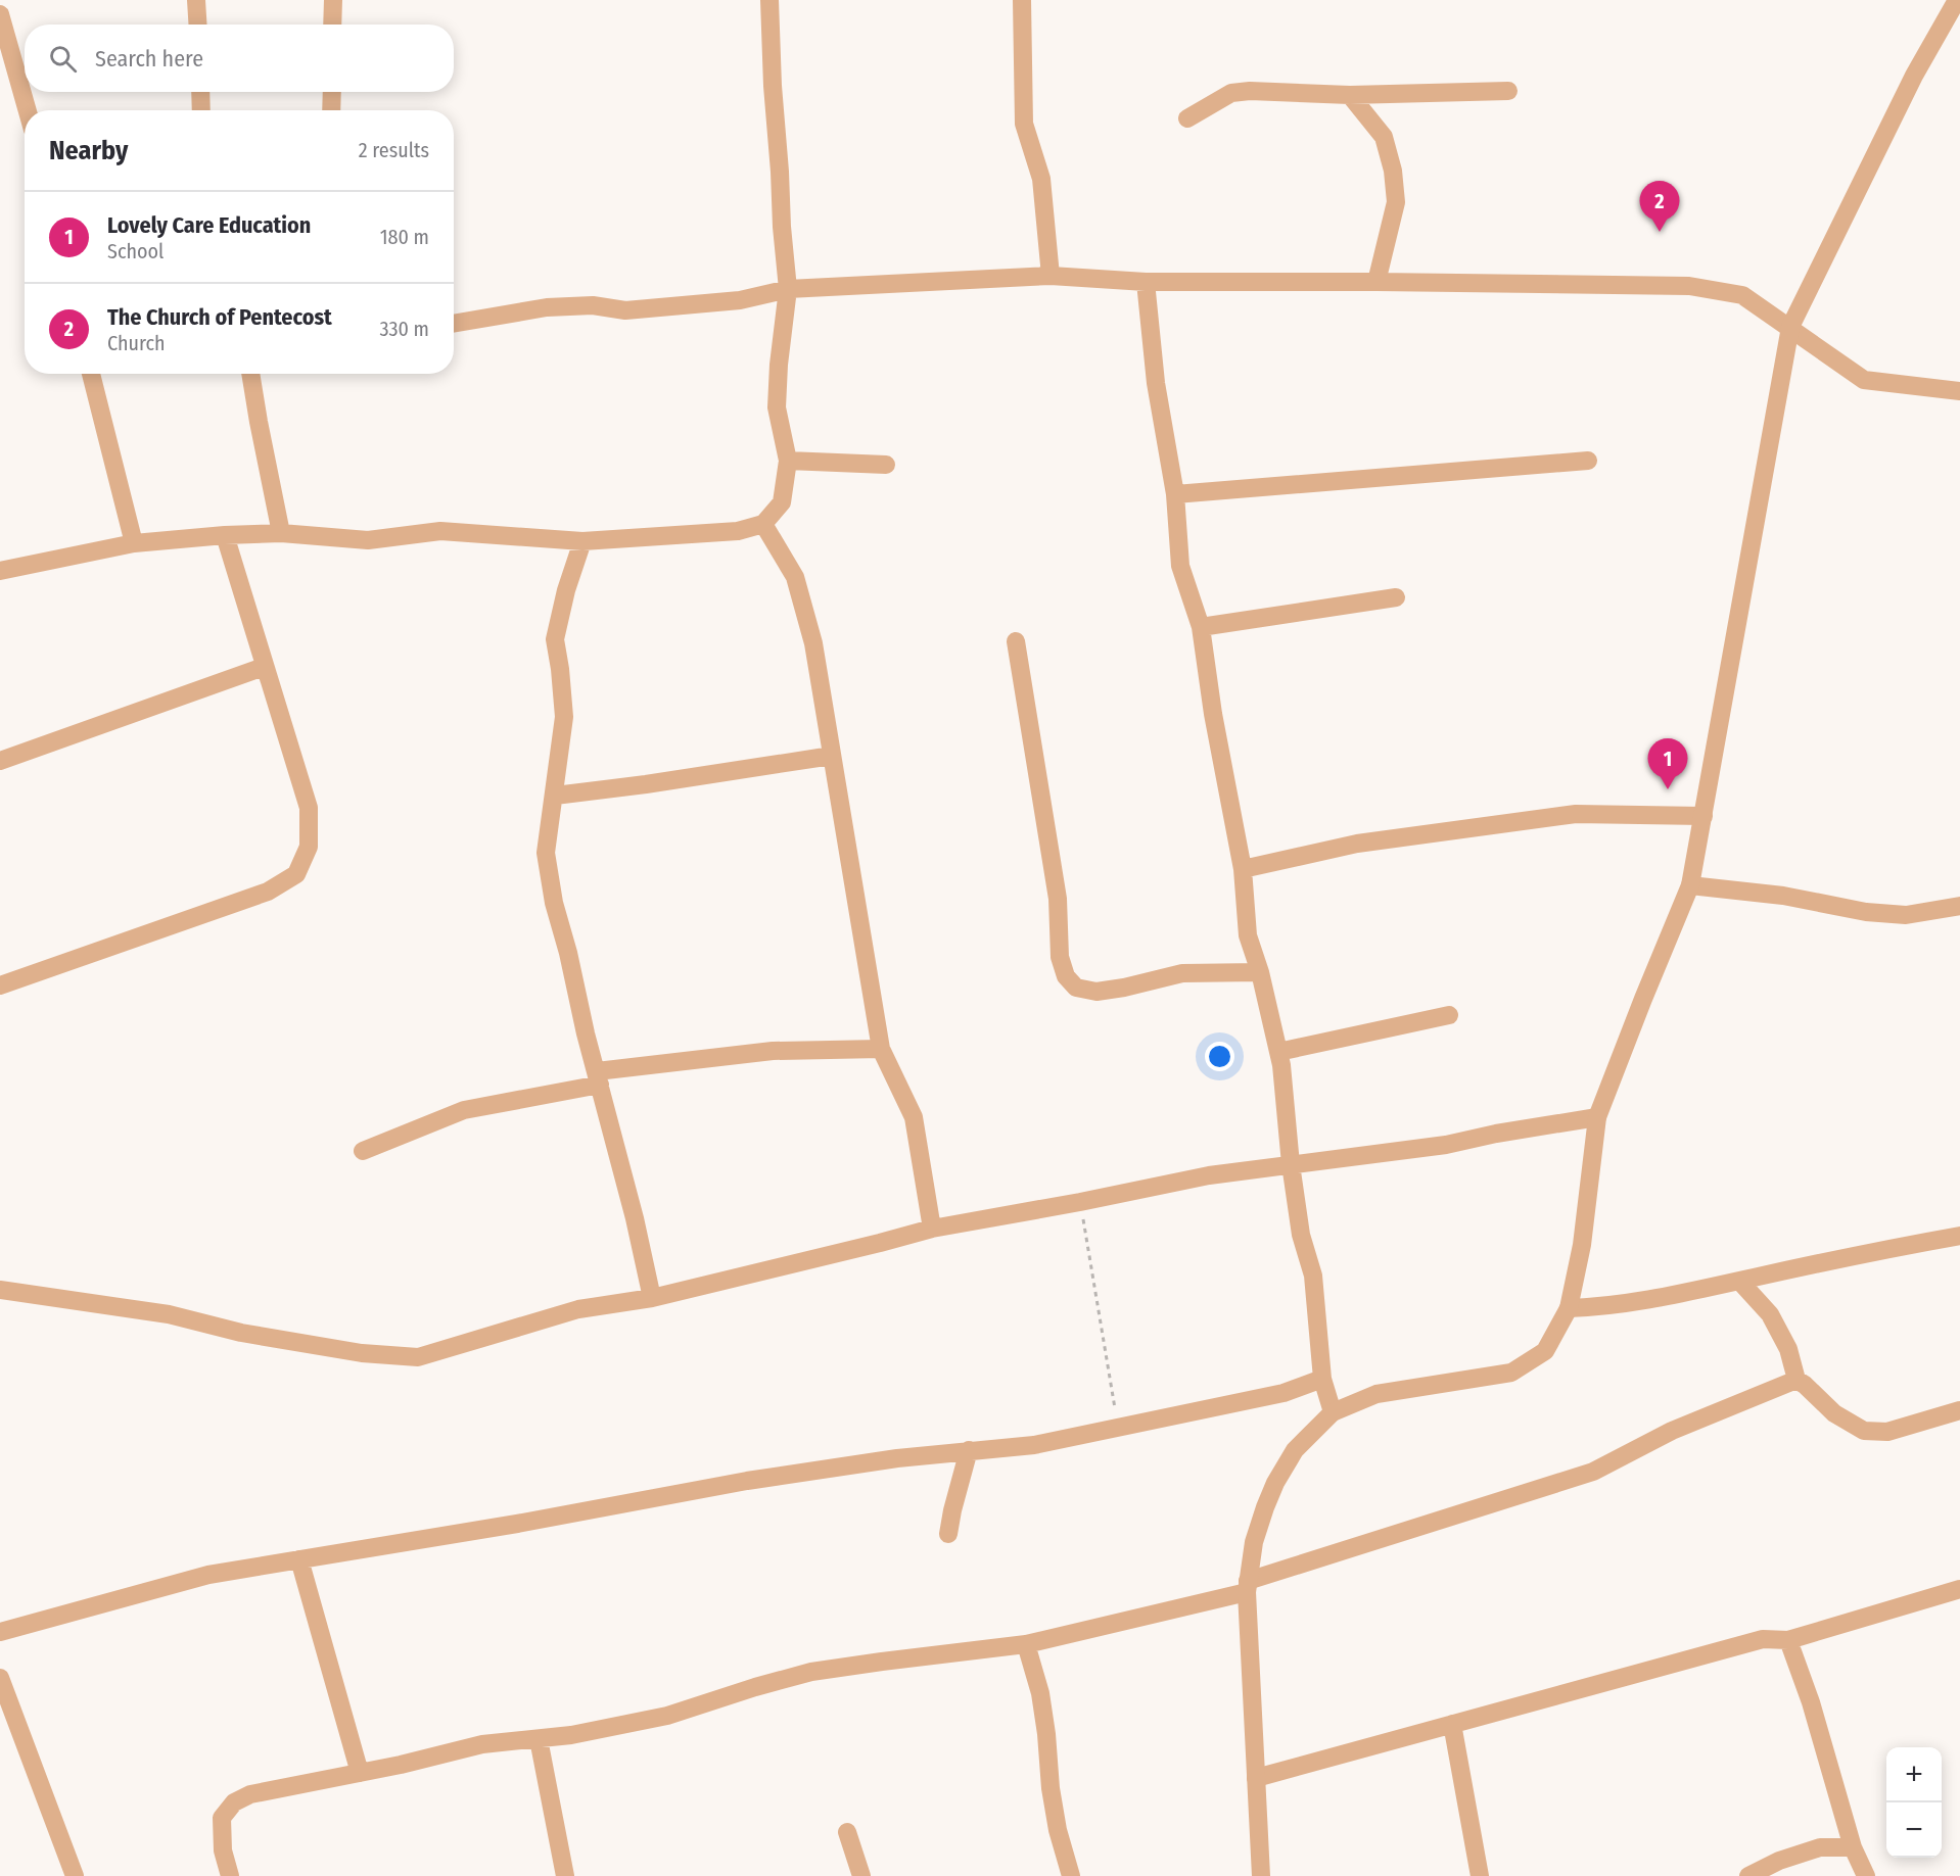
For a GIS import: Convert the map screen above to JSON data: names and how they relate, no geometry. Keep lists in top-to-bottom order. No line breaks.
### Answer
{"page":{"search":"Search here","heading":["Nearby","2 results"],"pins":["2","1"],"list":[{"mark":"1","name":"Lovely Care Education","note":"School","value":"180 m"},{"mark":"2","name":"The Church of Pentecost","note":"Church","value":"330 m"}],"map_buttons":["+","−"]}}
